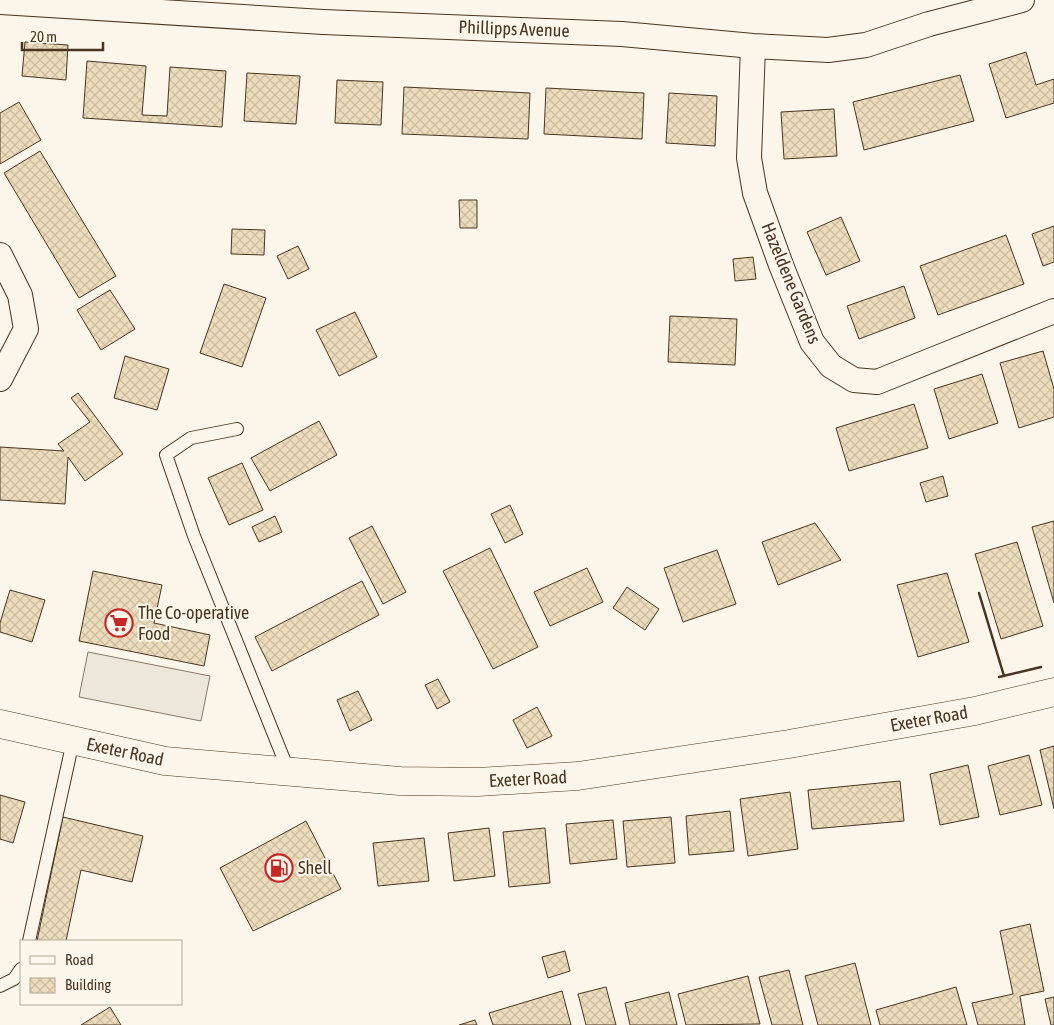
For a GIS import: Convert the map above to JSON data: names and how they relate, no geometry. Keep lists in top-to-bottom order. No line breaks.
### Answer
{"streets":{"highway":["Exeter Road"],"street":["Phillipps Avenue","Hazeldene Gardens"]},"crossings":[["Phillipps Avenue","Hazeldene Gardens"]],"places":{"supermarket":["The Co-operative Food"],"fuel station":["Shell"]},"legend":["Road","Building"],"scale_bar":"20 m"}
